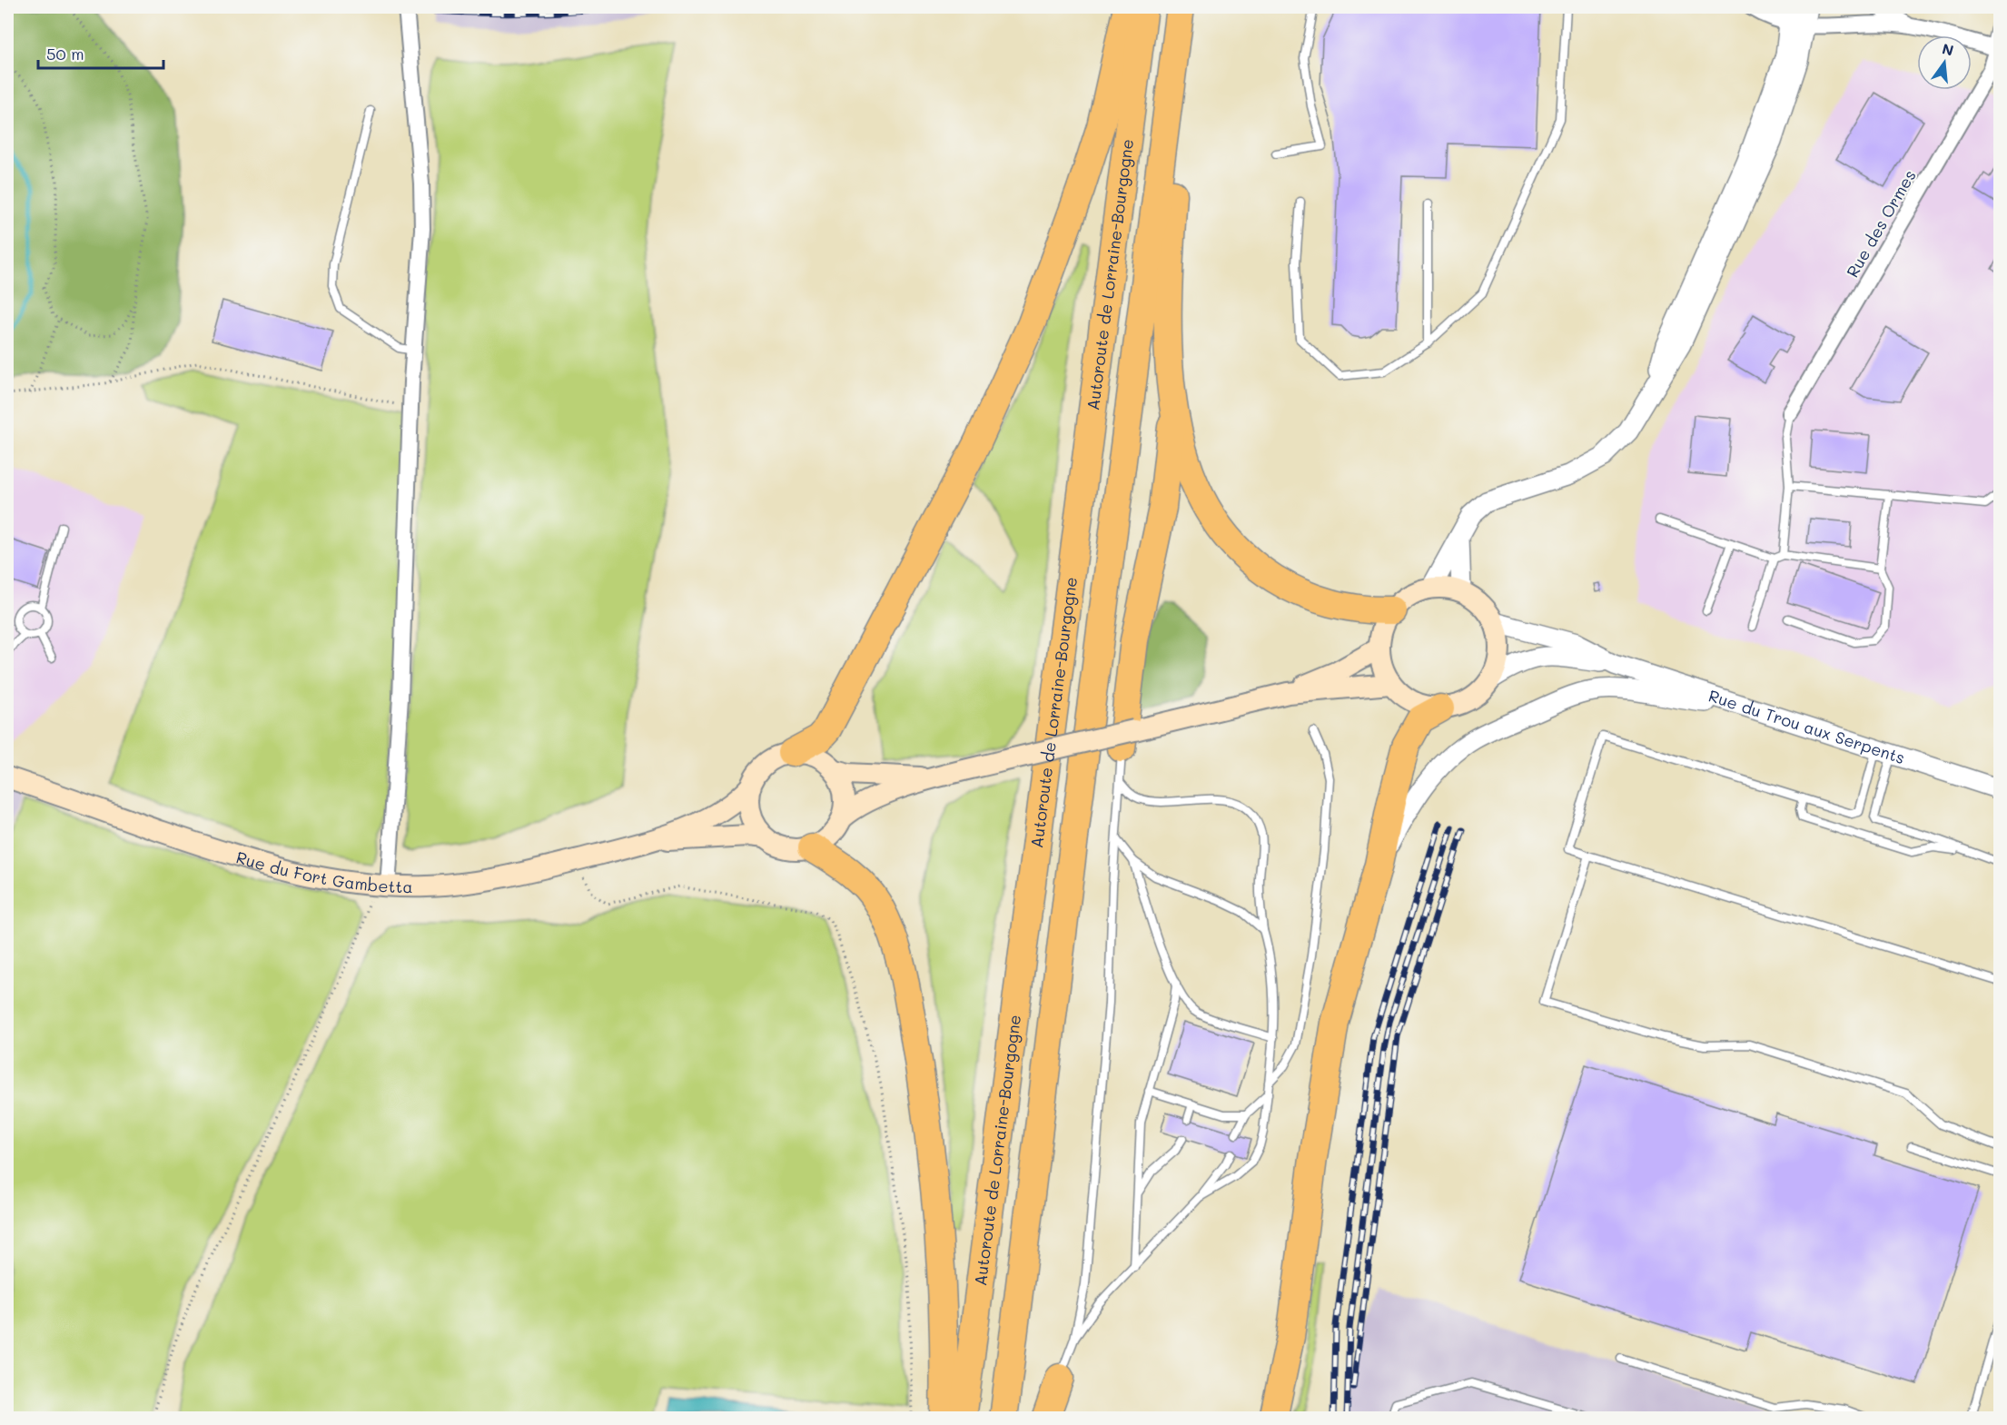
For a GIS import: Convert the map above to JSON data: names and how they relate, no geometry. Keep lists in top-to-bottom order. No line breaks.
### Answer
{"streets":{"highway":["Autoroute de Lorraine-Bourgogne"],"main road":["Rue du Fort Gambetta"],"street":["Rue des Ormes","Rue du Trou aux Serpents"]},"scale_bar":"50 m","north":"top"}
